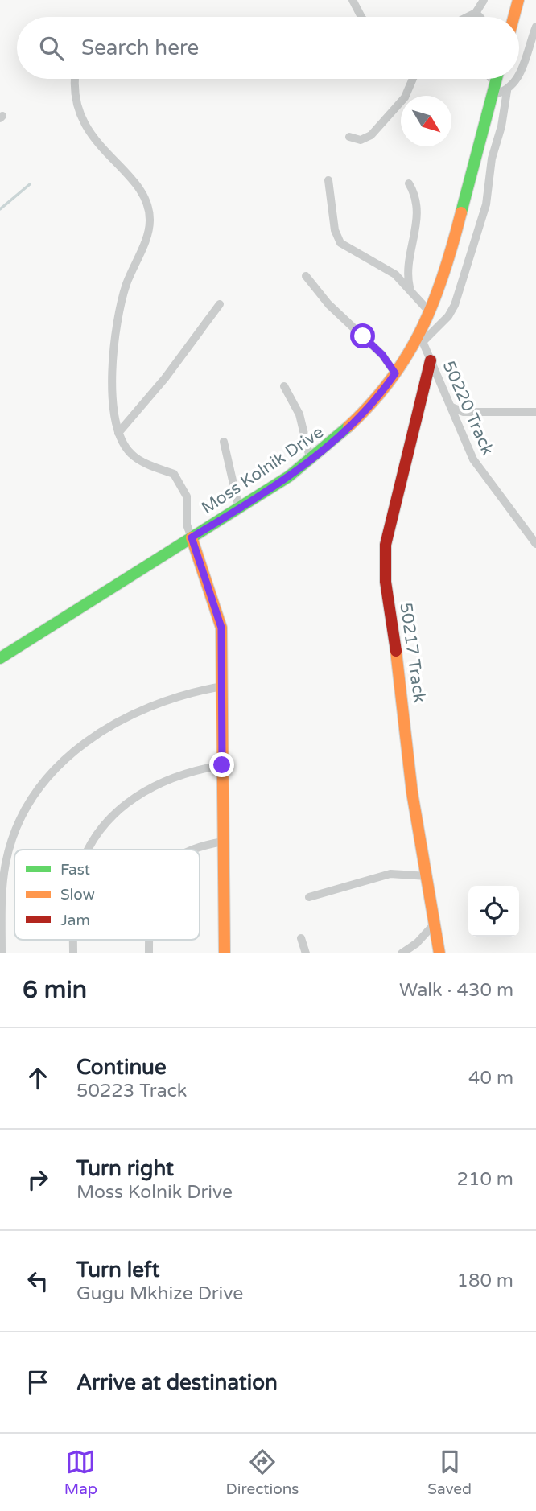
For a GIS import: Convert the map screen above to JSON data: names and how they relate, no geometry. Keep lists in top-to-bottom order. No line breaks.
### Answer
{"streets":{"street":["50220 Track","Moss Kolnik Drive","50217 Track"]},"crossings":[["50220 Track","Moss Kolnik Drive"],["50220 Track","50217 Track"]],"legend":["Fast","Slow","Jam"],"north":"bottom right","page":{"search":"Search here","heading":["6 min","Walk · 430 m"],"list":[["Continue","50223 Track","40 m"],["Turn right","Moss Kolnik Drive","210 m"],["Turn left","Gugu Mkhize Drive","180 m"],"Arrive at destination"],"nav":["Map","Directions","Saved"]}}
